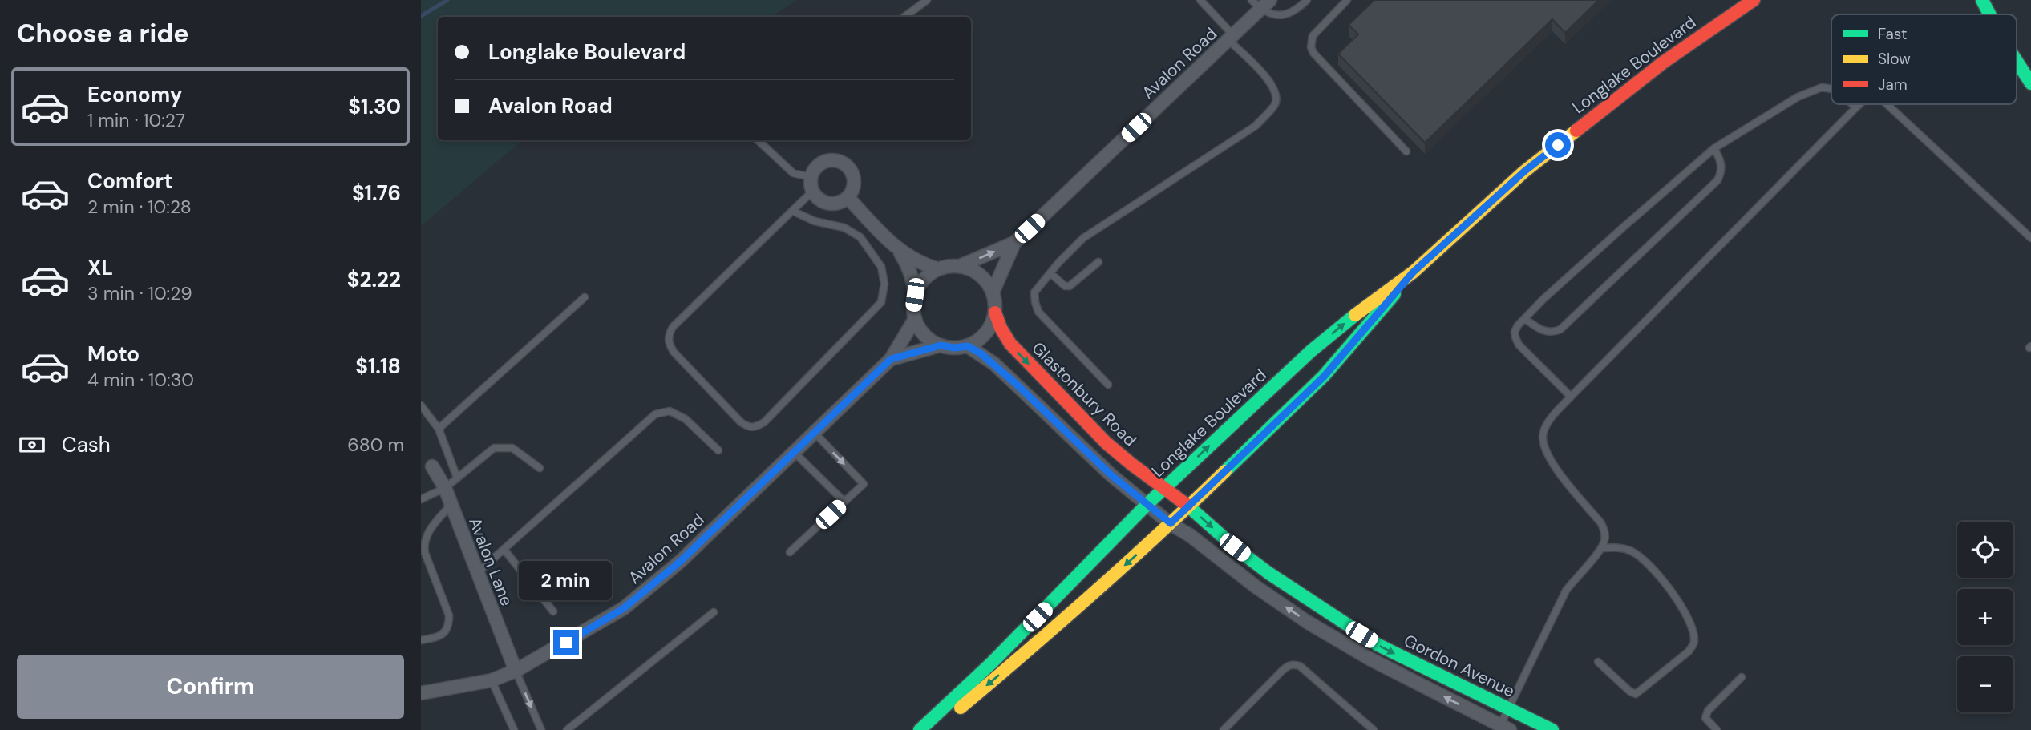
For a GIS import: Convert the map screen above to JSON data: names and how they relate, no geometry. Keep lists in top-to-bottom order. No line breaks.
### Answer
{"streets":{"main road":["Longlake Boulevard","Glastonbury Road","Gordon Avenue"],"street":["Avalon Road","Avalon Lane"]},"crossings":[["Avalon Road","Glastonbury Road"],["Avalon Road","Avalon Lane"],["Longlake Boulevard","Glastonbury Road"],["Longlake Boulevard","Gordon Avenue"],["Glastonbury Road","Gordon Avenue"]],"one_way":["Glastonbury Road"],"legend":["Fast","Slow","Jam"],"page":{"heading":"Choose a ride","banner":["Longlake Boulevard","Avalon Road"],"list":[{"name":"Economy","note":"1 min · 10:27","value":"$1.30"},{"name":"Comfort","note":"2 min · 10:28","value":"$1.76"},{"name":"XL","note":"3 min · 10:29","value":"$2.22"},{"name":"Moto","note":"4 min · 10:30","value":"$1.18"}],"pay":["Cash","680 m"],"map_buttons":["+","−"],"bubble":"2 min","buttons":"Confirm"}}
